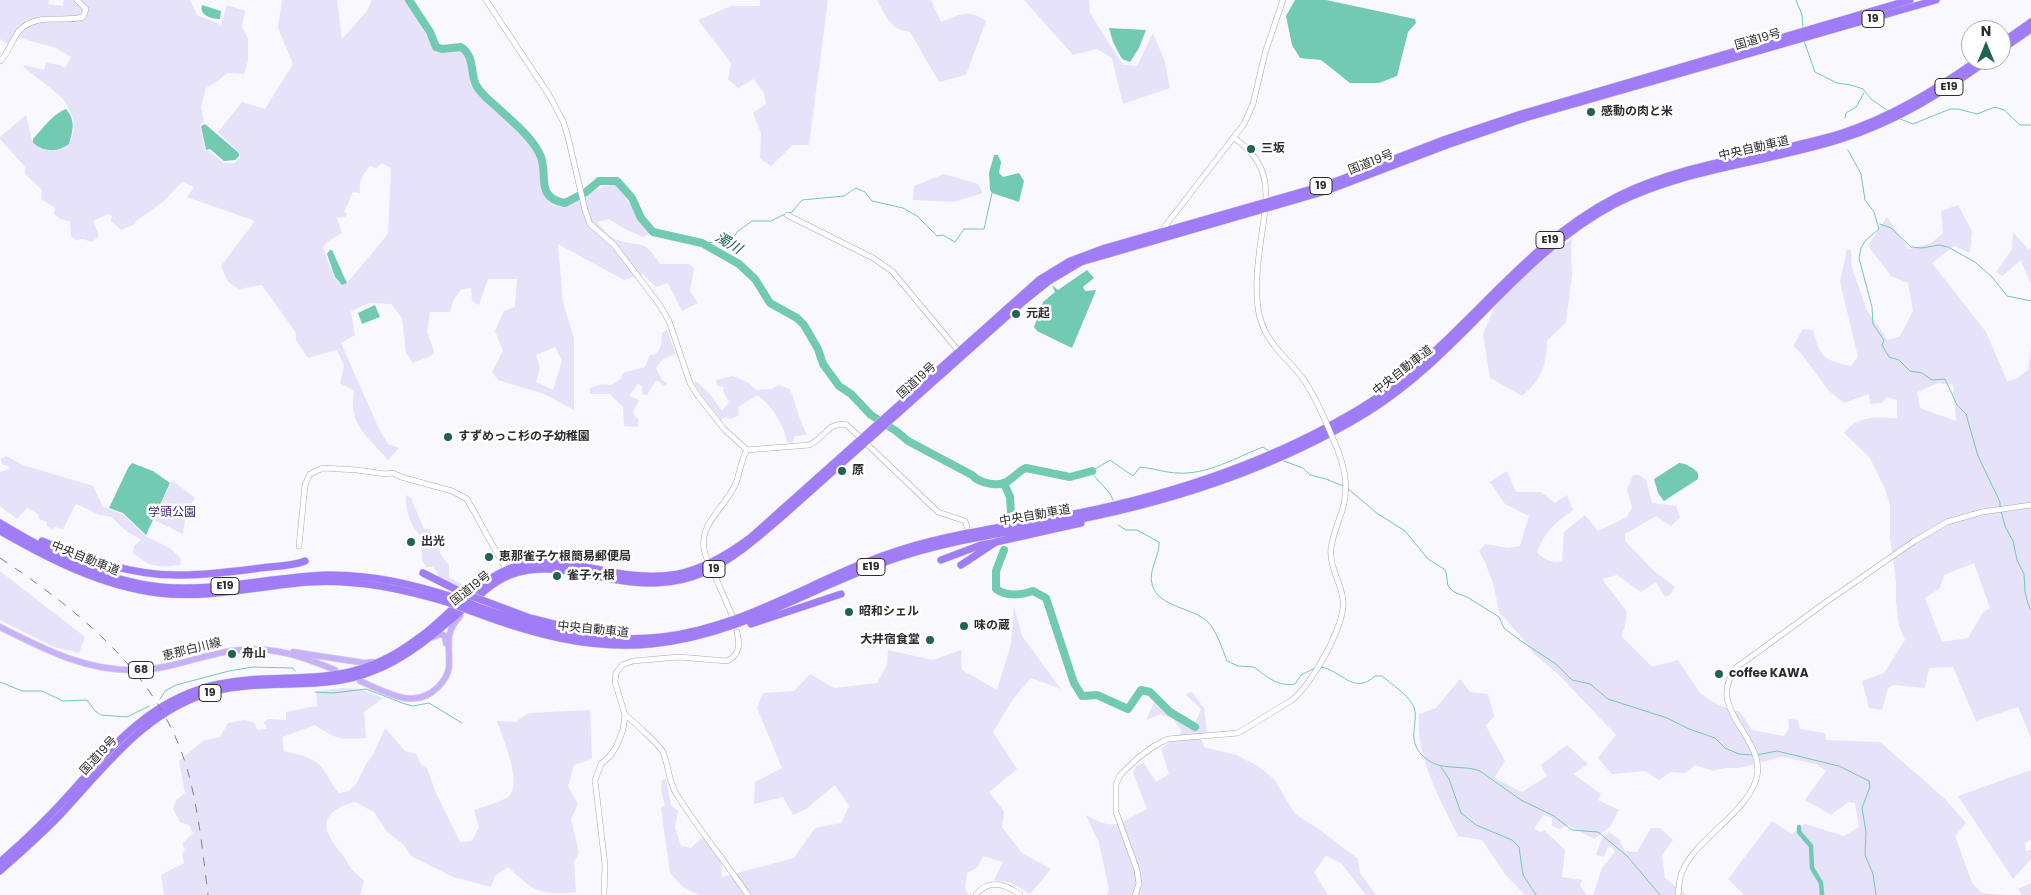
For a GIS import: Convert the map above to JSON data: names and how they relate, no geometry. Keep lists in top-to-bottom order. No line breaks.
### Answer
{"streets":{"highway":["19","国道19号","E19","中央自動車道"],"main road":["恵那白川線","68"]},"crossings":[["国道19号","中央自動車道"],["国道19号","68"],["恵那白川線","68"]],"water":["濁川"],"parks":["学頭公園"],"places":["感動の肉と米","三坂","元起","すずめっこ杉の子幼稚園","原","出光","恵那雀子ケ根簡易郵便局","雀子ヶ根","昭和シェル","味の蔵","大井宿食堂","舟山","coffee KAWA"],"north":"top"}
